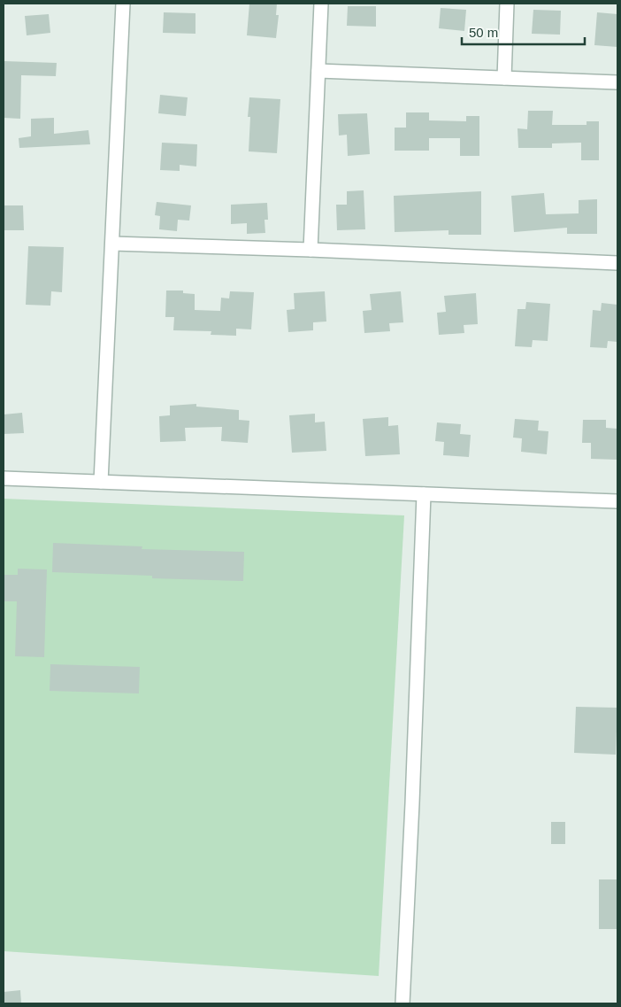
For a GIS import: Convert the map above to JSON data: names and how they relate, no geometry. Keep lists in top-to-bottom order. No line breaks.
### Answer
{"scale_bar":"50 m"}
